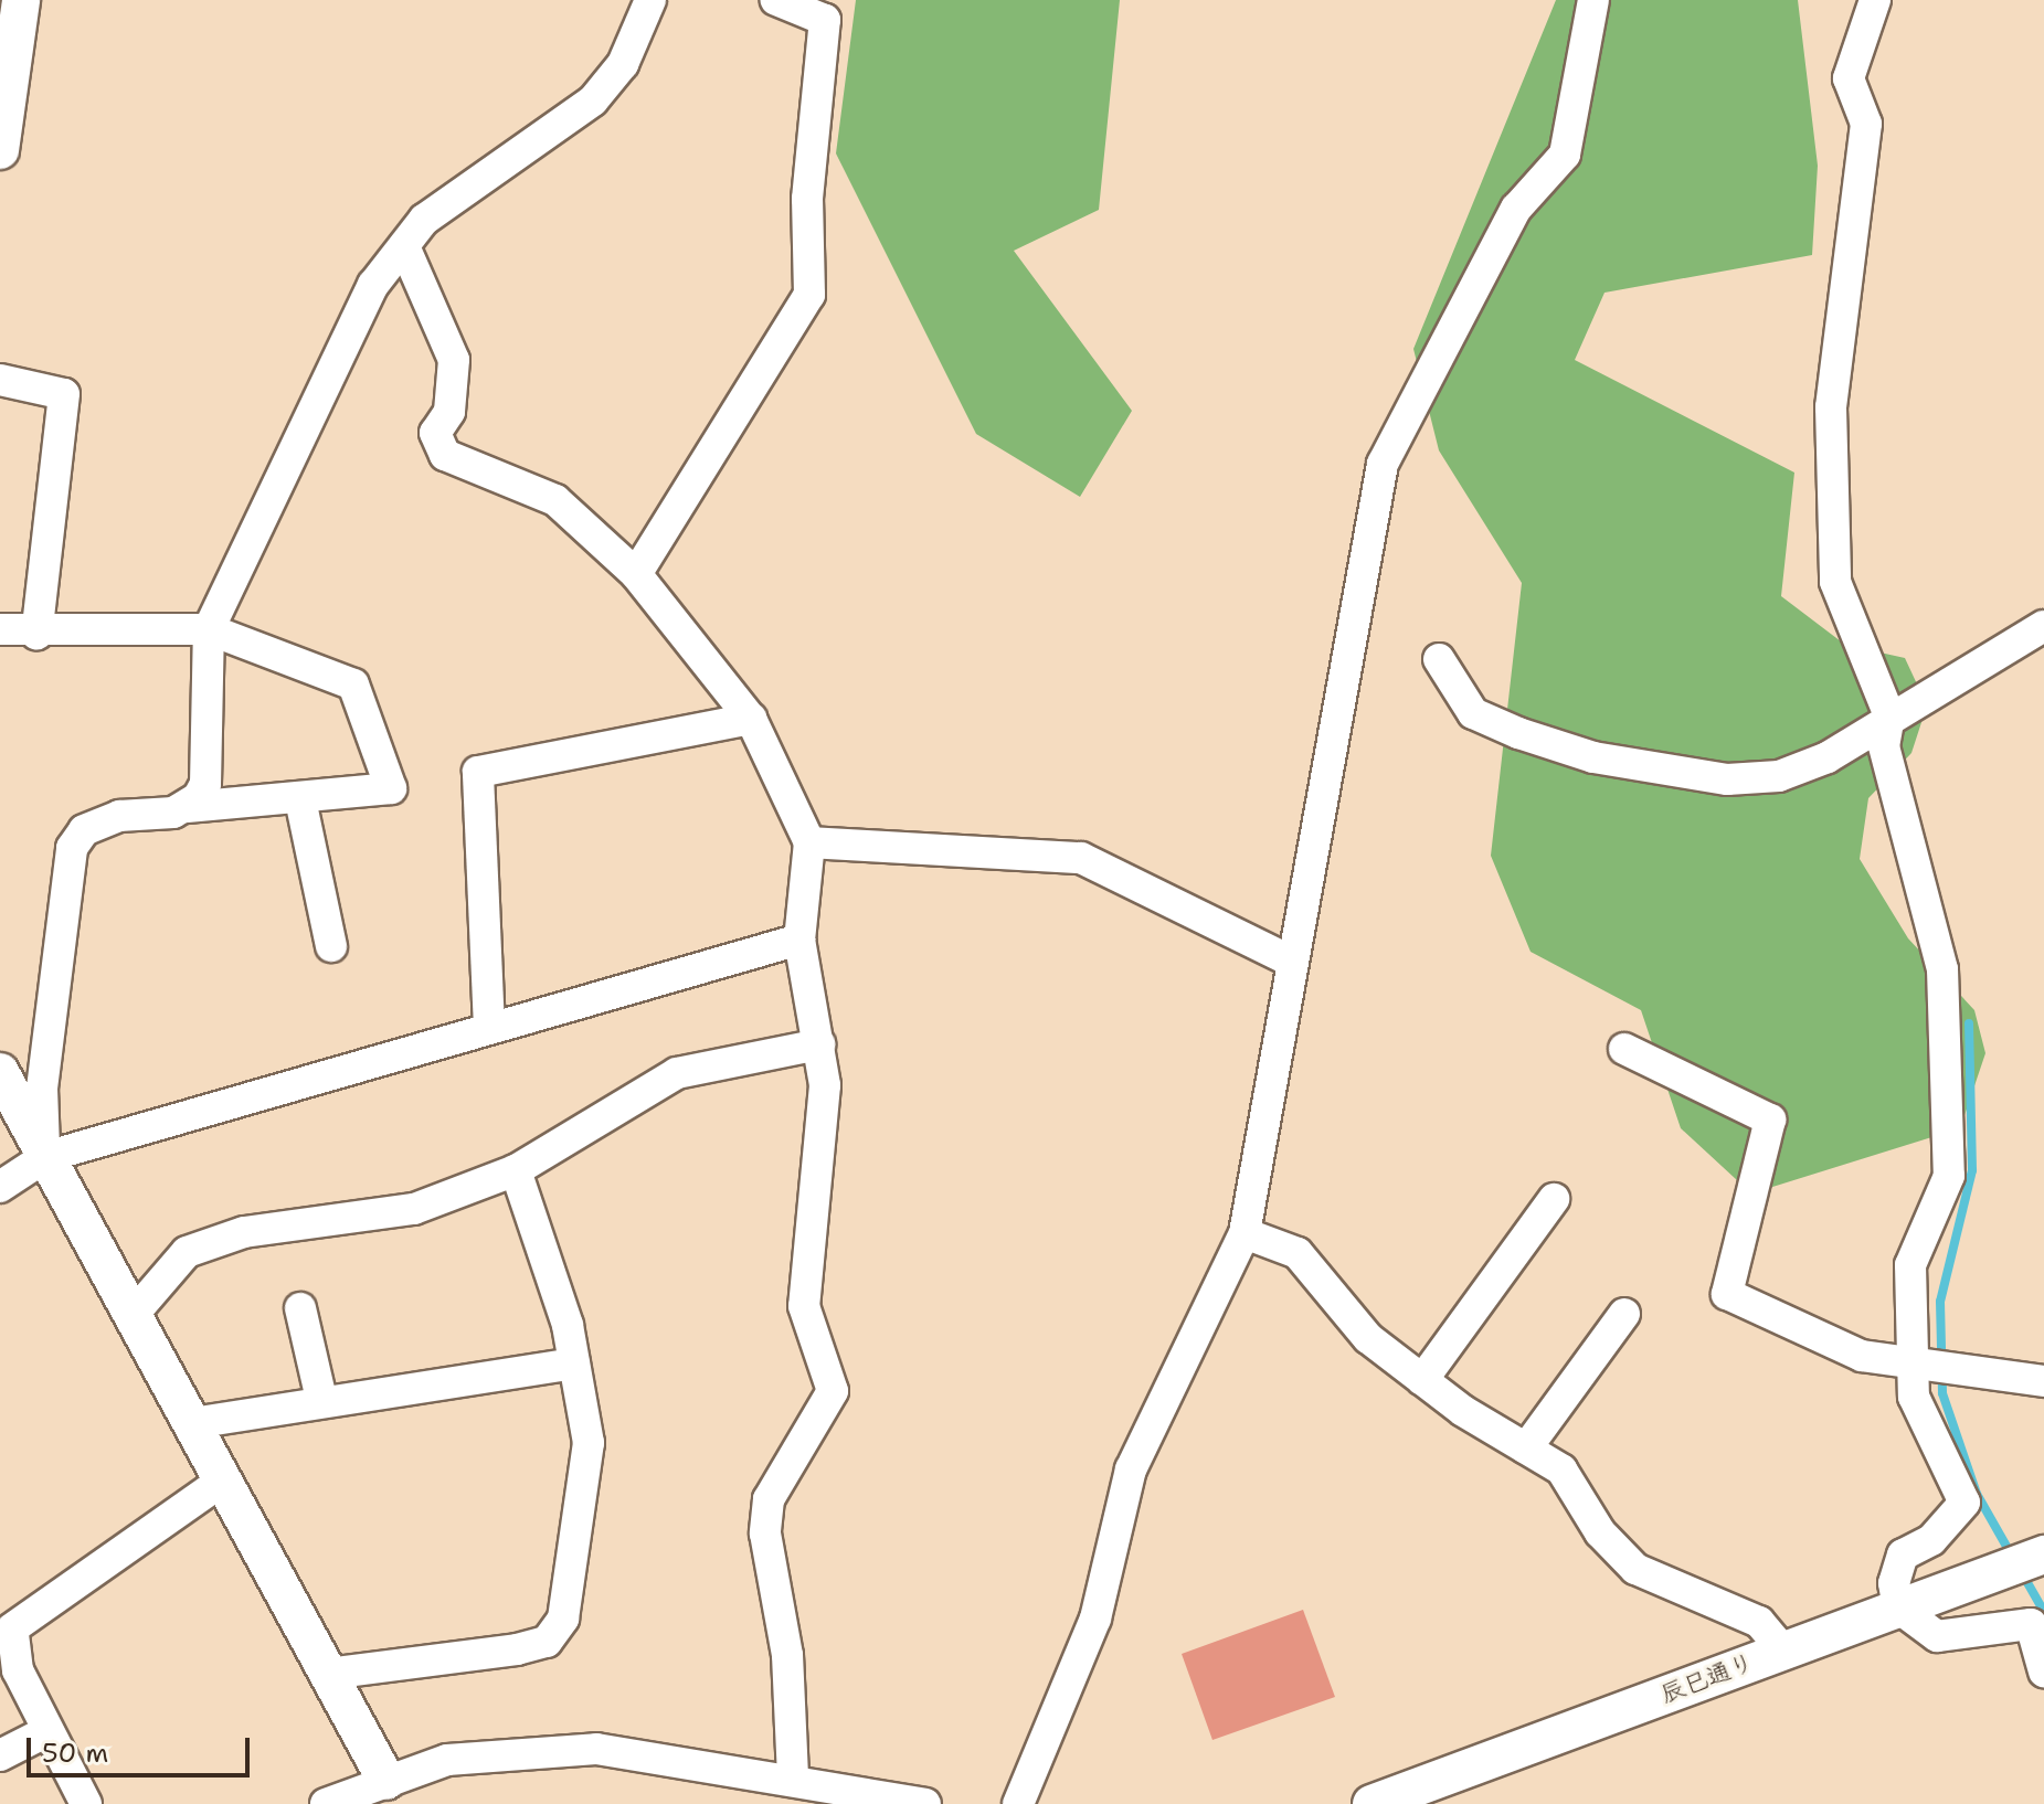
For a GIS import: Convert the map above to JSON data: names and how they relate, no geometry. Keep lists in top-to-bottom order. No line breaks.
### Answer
{"streets":{"street":["辰巳通り"]},"scale_bar":"50 m"}
